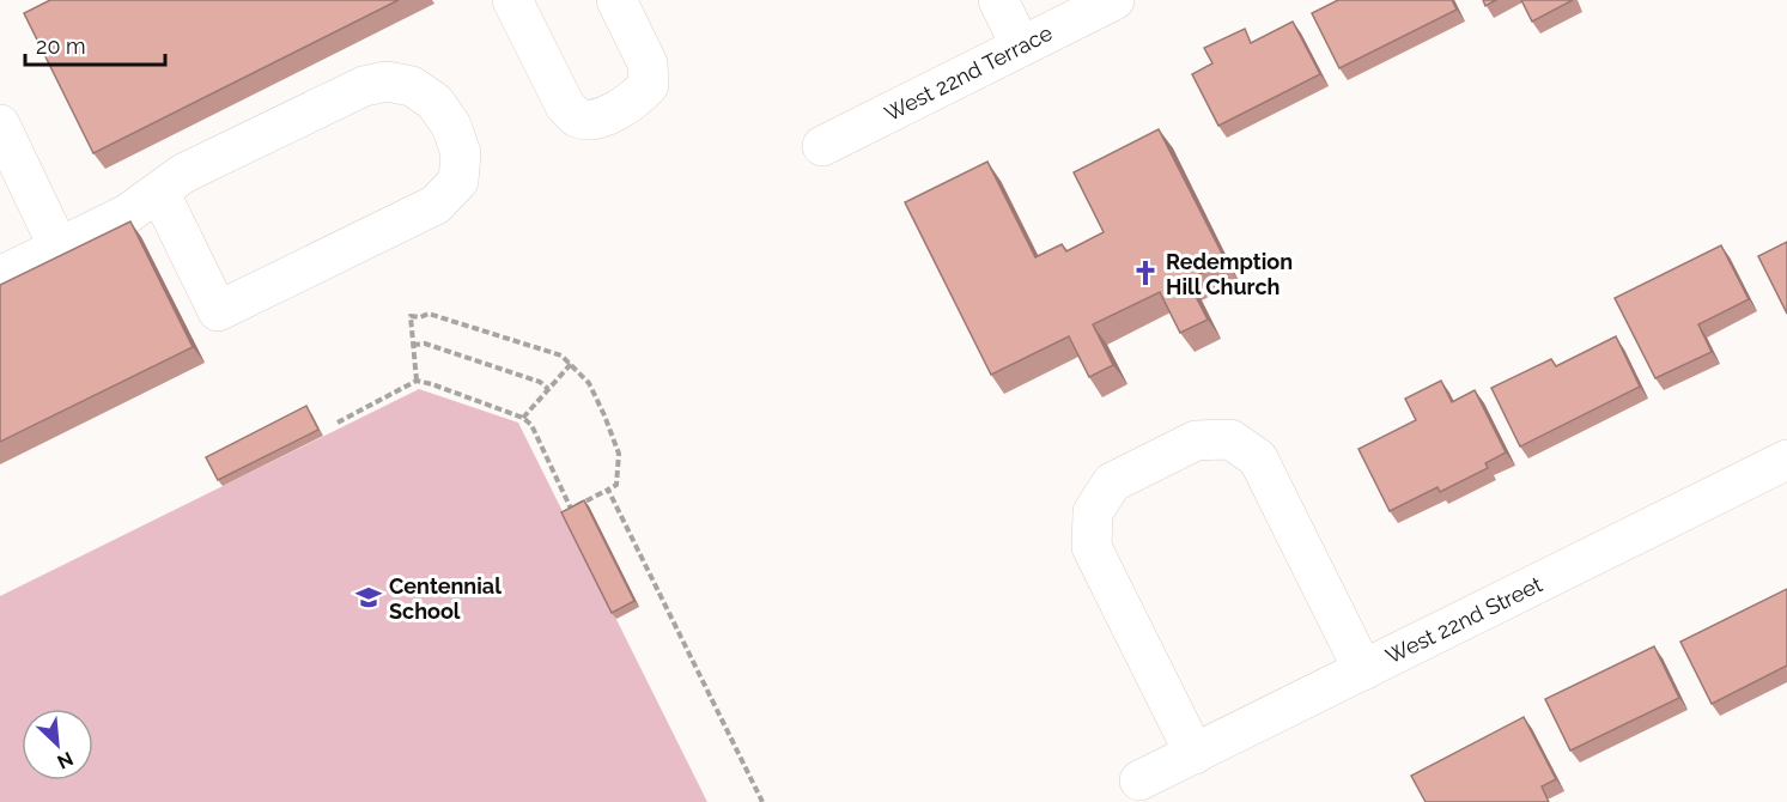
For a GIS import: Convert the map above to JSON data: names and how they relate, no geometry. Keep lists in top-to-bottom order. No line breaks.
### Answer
{"streets":{"street":["West 22nd Terrace","West 22nd Street"]},"places":{"church":["Redemption Hill Church"],"school or university":["Centennial School"]},"scale_bar":"20 m","north":"bottom right"}
